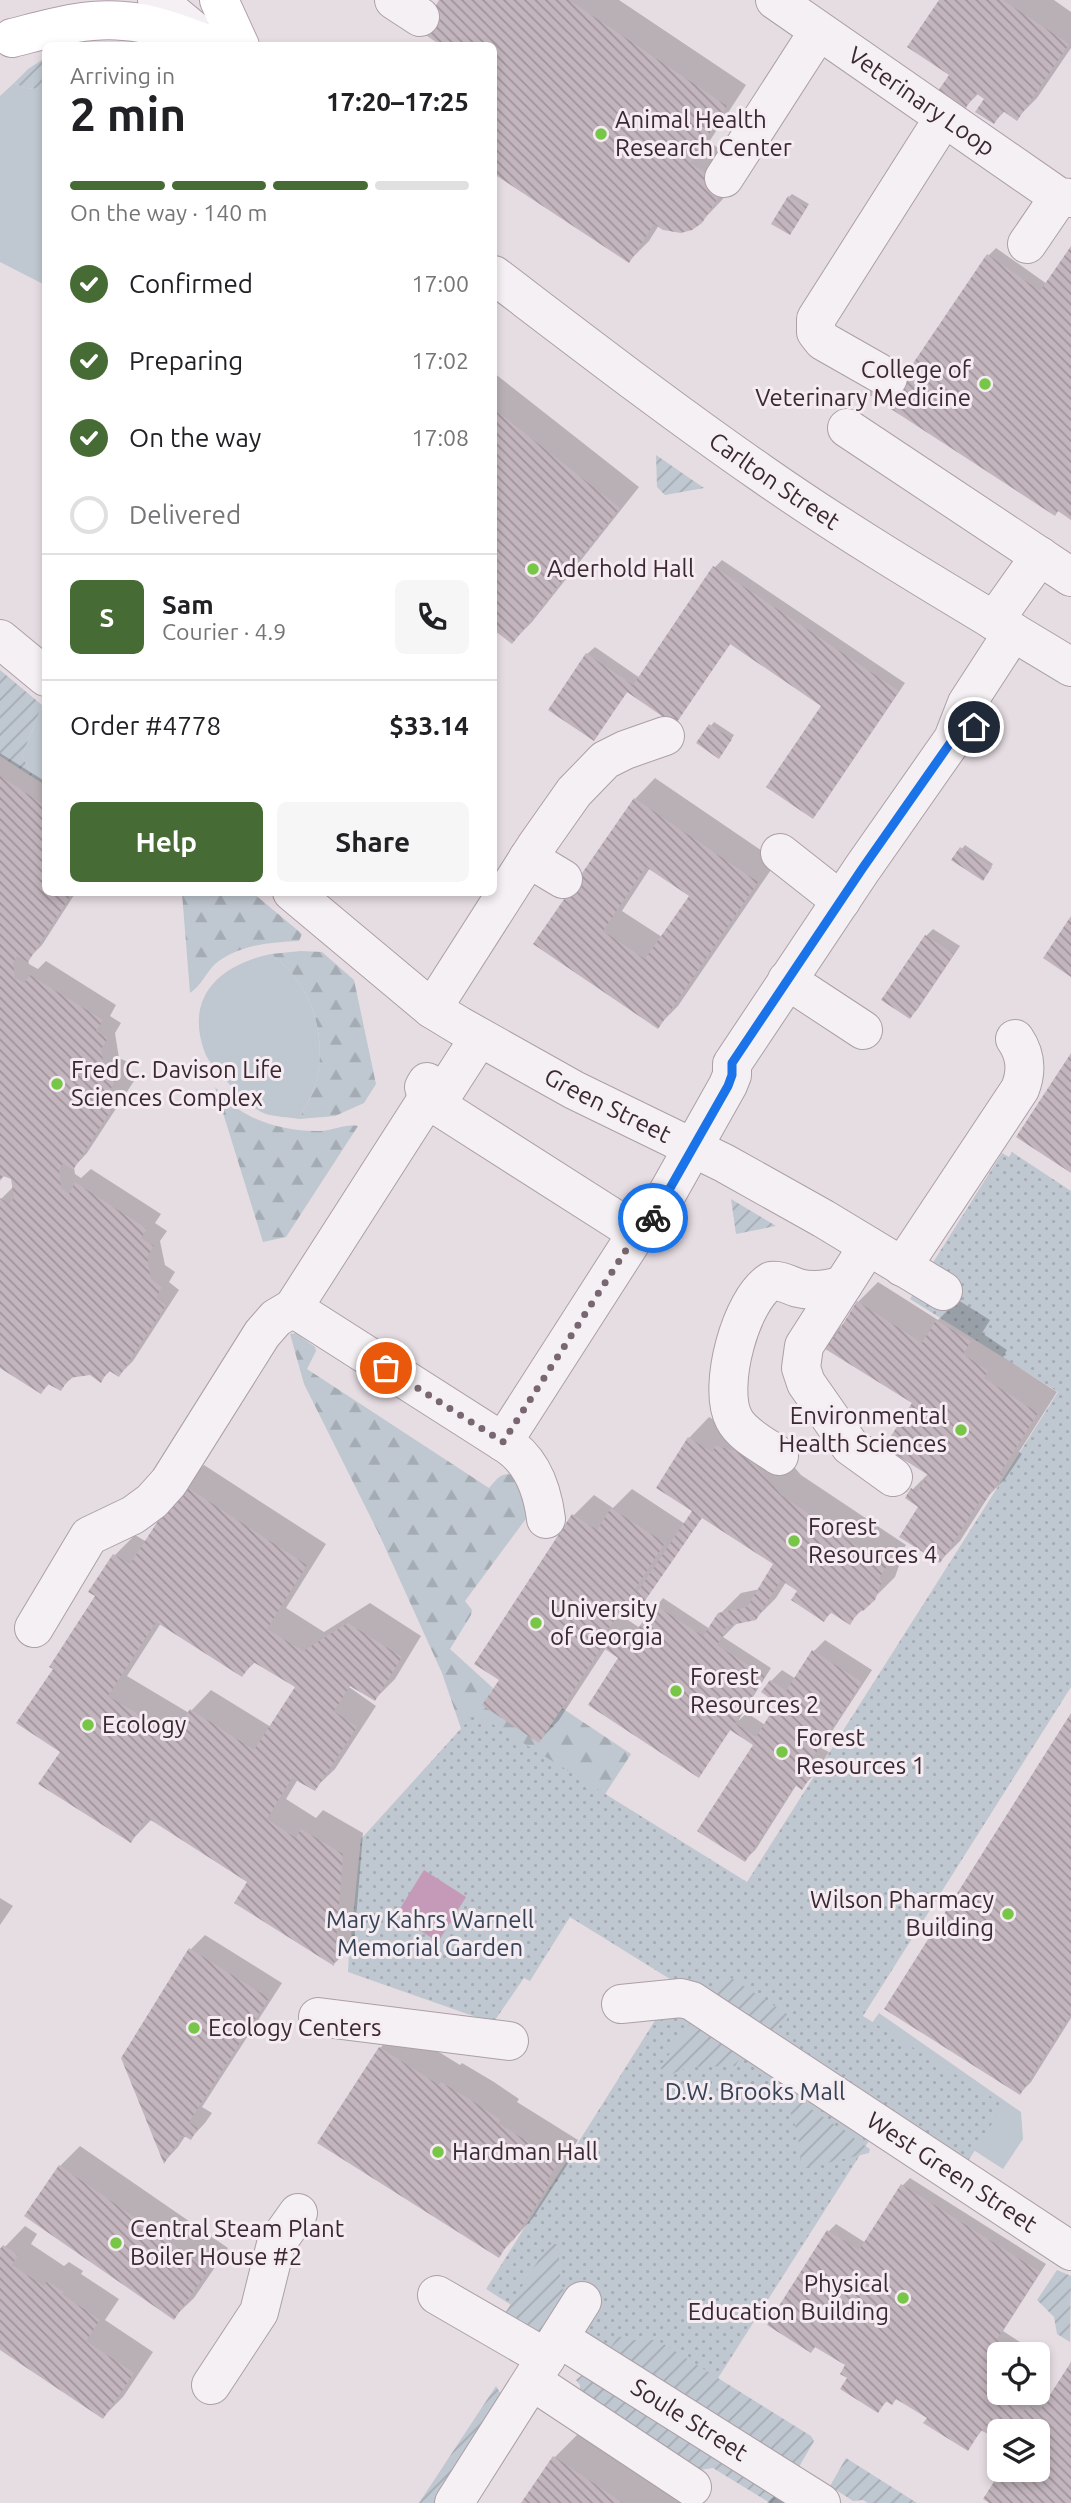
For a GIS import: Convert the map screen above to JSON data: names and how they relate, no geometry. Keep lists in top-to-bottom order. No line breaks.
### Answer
{"streets":{"street":["Veterinary Loop","Carlton Street","Green Street","West Green Street","Soule Street"]},"parks":["Mary Kahrs Warnell Memorial Garden","D.W. Brooks Mall"],"places":["Animal Health Research Center","College of Veterinary Medicine","Aderhold Hall","Fred C. Davison Life Sciences Complex","Environmental Health Sciences","Forest Resources 4","University of Georgia","Forest Resources 2","Ecology","Forest Resources 1","Wilson Pharmacy Building","Ecology Centers","Hardman Hall","Central Steam Plant Boiler House #2","Physical Education Building"],"page":{"heading":["2 min","Arriving in","17:20–17:25"],"panel":["Sam","Courier · 4.9","Order #4778","$33.14"],"bar":"On the way · 140 m","list":[["Confirmed","17:00"],["Preparing","17:02"],["On the way","17:08"],"Delivered"],"round":"S","buttons":["Help","Share"]}}
